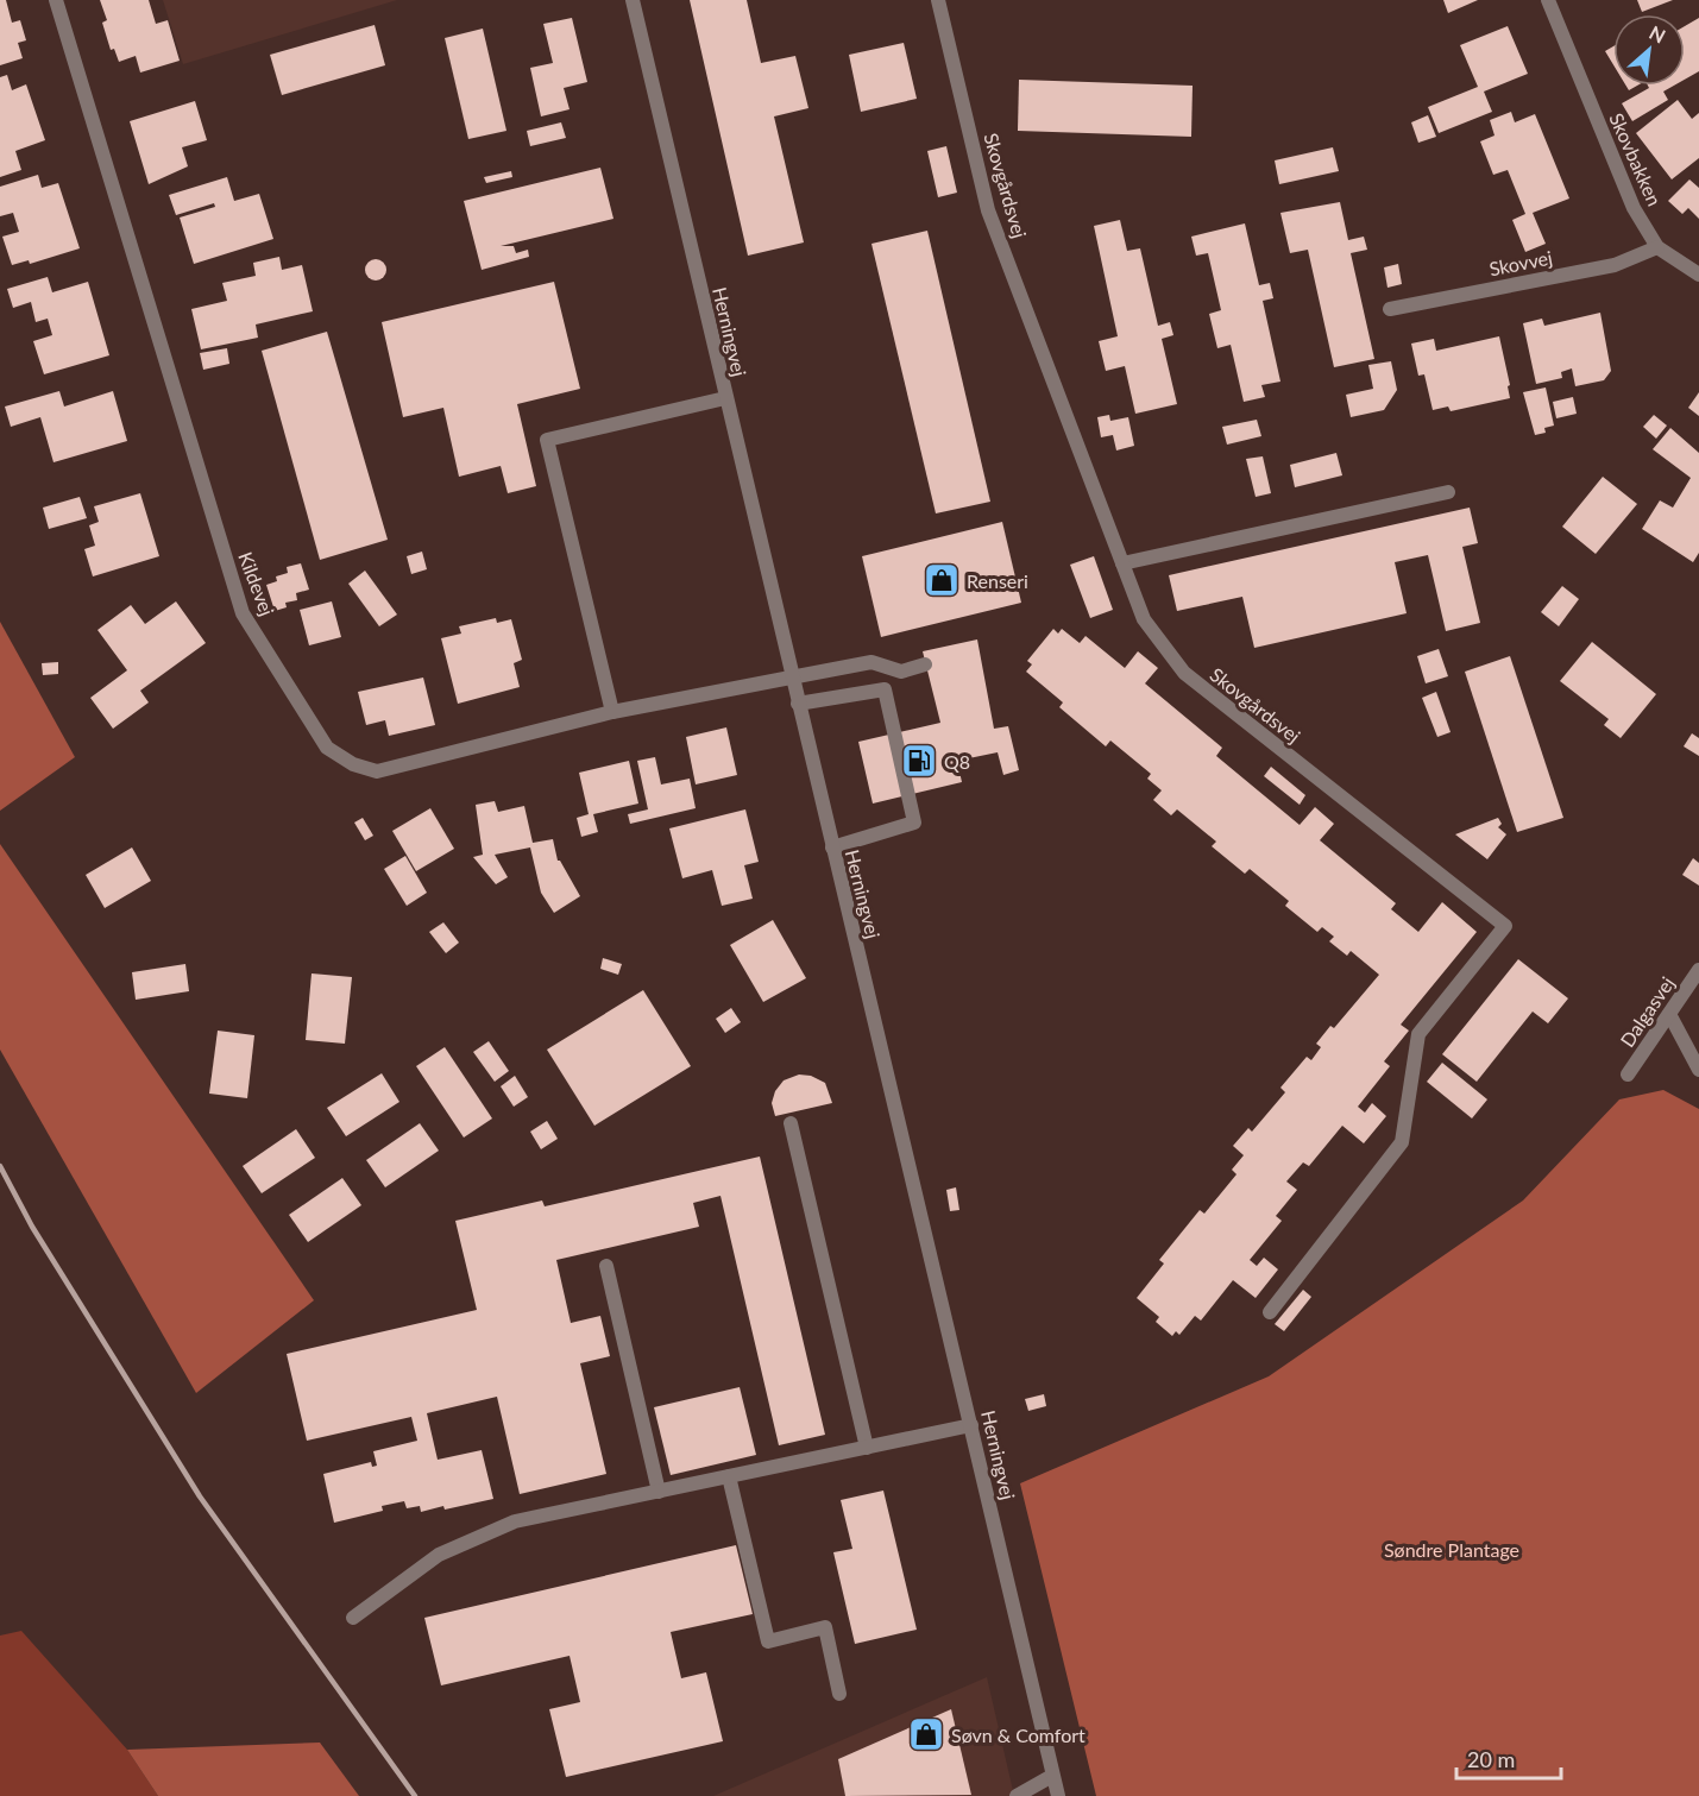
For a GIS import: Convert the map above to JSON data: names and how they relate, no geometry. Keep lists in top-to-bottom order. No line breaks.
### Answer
{"streets":{"street":["Skovbakken","Skovgårdsvej","Skovvej","Herningvej","Kildevej","Dalgasvej"]},"crossings":[["Skovbakken","Skovvej"],["Herningvej","Kildevej"]],"parks":["Søndre Plantage"],"places":{"shop":["Renseri","Søvn & Comfort"],"fuel station":["Q8"]},"scale_bar":"20 m","north":"top right"}
